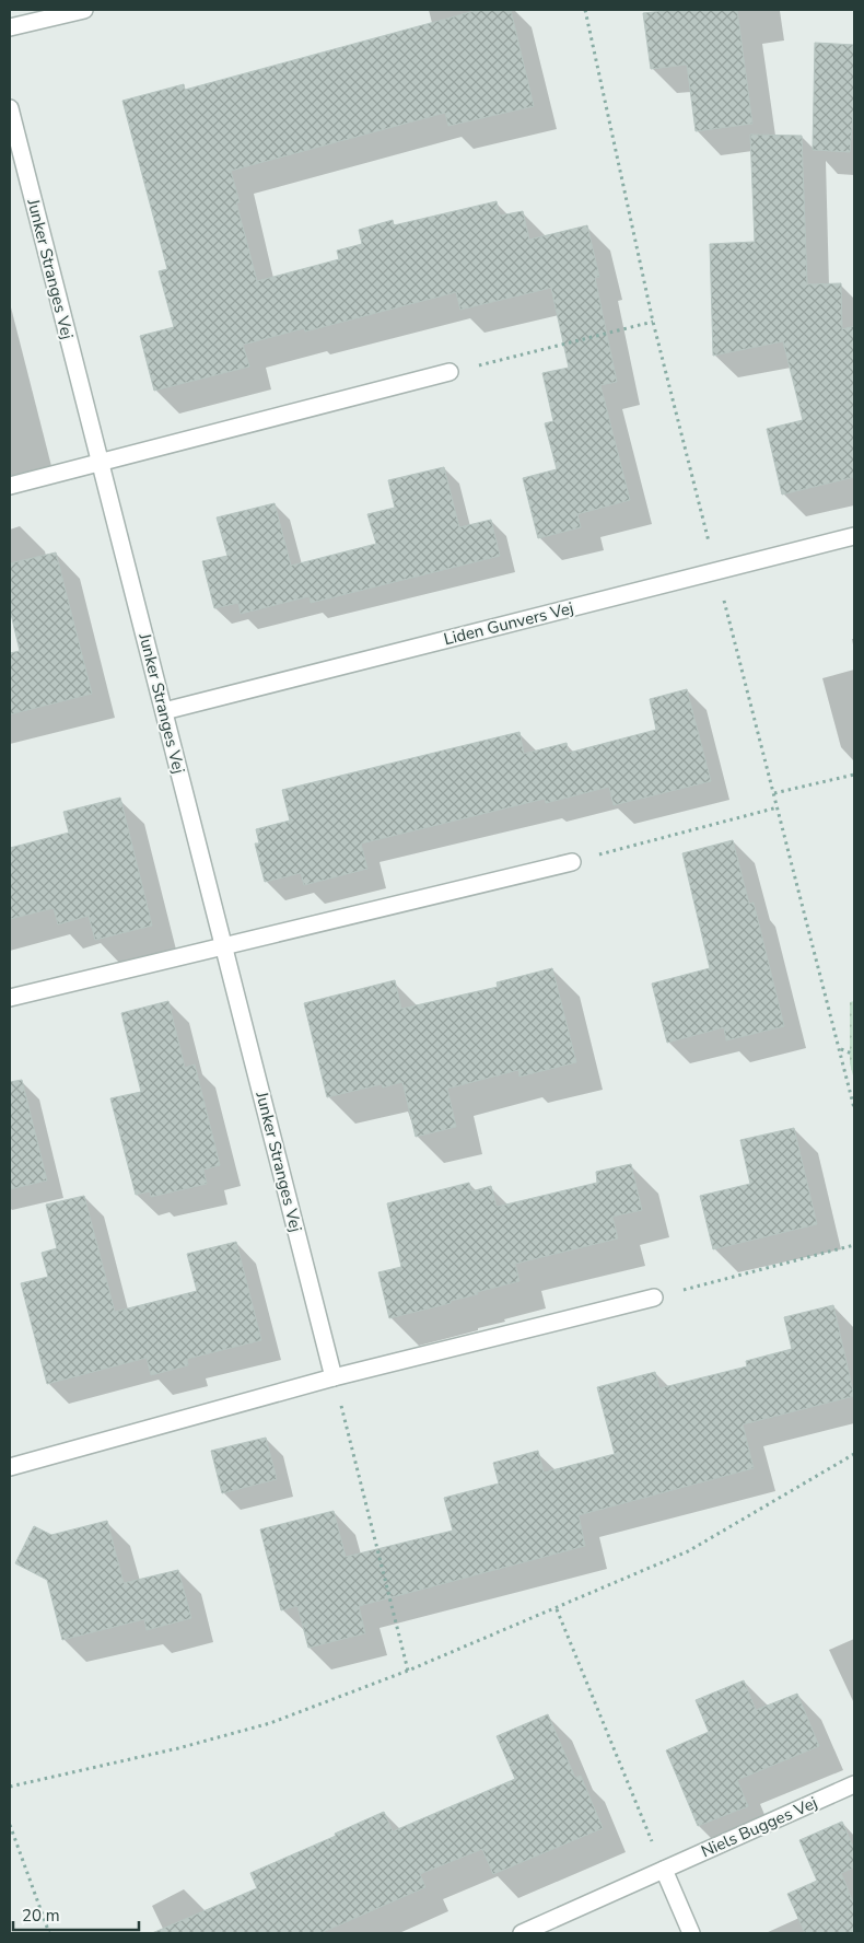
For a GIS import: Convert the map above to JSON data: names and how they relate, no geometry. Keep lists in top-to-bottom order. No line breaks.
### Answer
{"streets":{"street":["Junker Stranges Vej","Liden Gunvers Vej","Niels Bugges Vej"]},"crossings":[["Junker Stranges Vej","Liden Gunvers Vej"]],"scale_bar":"20 m"}
